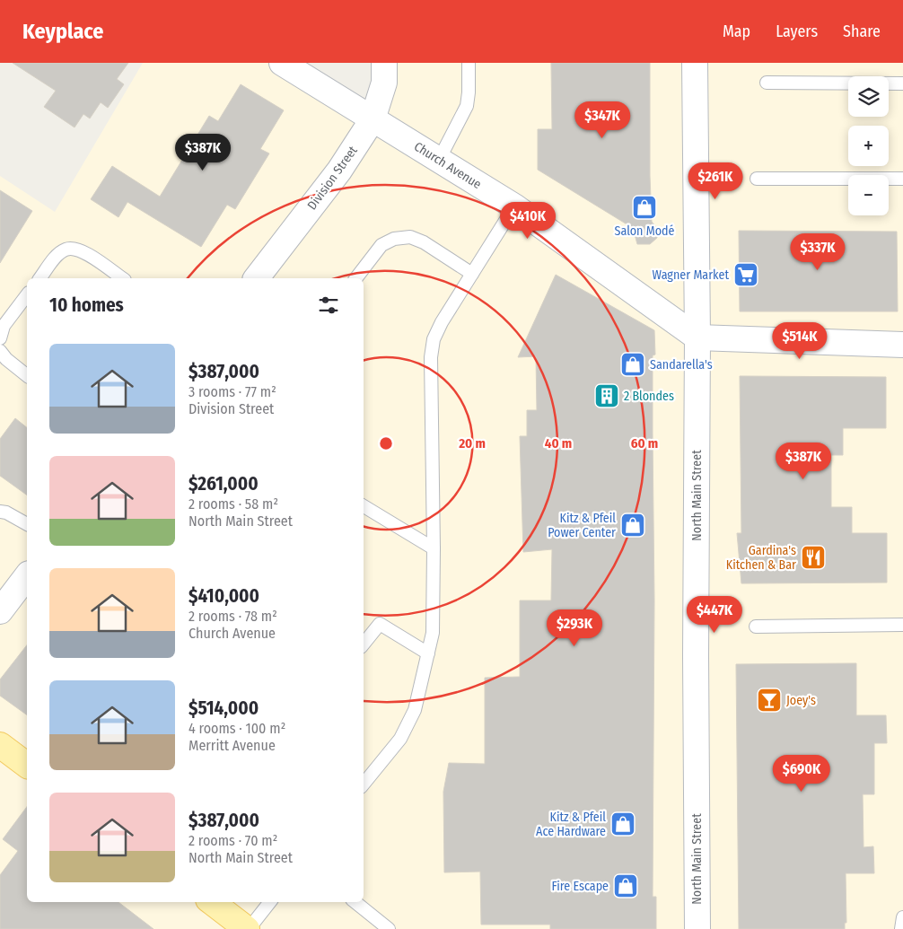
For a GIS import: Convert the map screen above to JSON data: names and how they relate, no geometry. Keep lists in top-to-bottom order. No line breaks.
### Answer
{"streets":{"street":["Church Avenue","Division Street","North Main Street"]},"crossings":[["Church Avenue","Division Street"],["Church Avenue","North Main Street"]],"places":{"shop":["Salon Modé","Sandarella's","Kitz & Pfeil Power Center","Kitz & Pfeil Ace Hardware","Fire Escape"],"supermarket":["Wagner Market"],"building":["2 Blondes"],"restaurant":["Gardina's Kitchen & Bar"],"bar":["Joey's"]},"page":{"header":"Keyplace","nav":["Map","Layers","Share"],"map_buttons":["+","−"],"price":["$347K","$387K","$261K","$410K","$337K","$514K","$387K","$447K","$293K","$690K"],"heading":"10 homes","list":[{"name":"$387,000","note":"3 rooms · 77 m² · Division Street"},{"name":"$261,000","note":"2 rooms · 58 m² · North Main Street"},{"name":"$410,000","note":"2 rooms · 78 m² · Church Avenue"},{"name":"$514,000","note":"4 rooms · 100 m² · Merritt Avenue"},{"name":"$387,000","note":"2 rooms · 70 m² · North Main Street"}]},"rings":["20 m","40 m","60 m"]}
